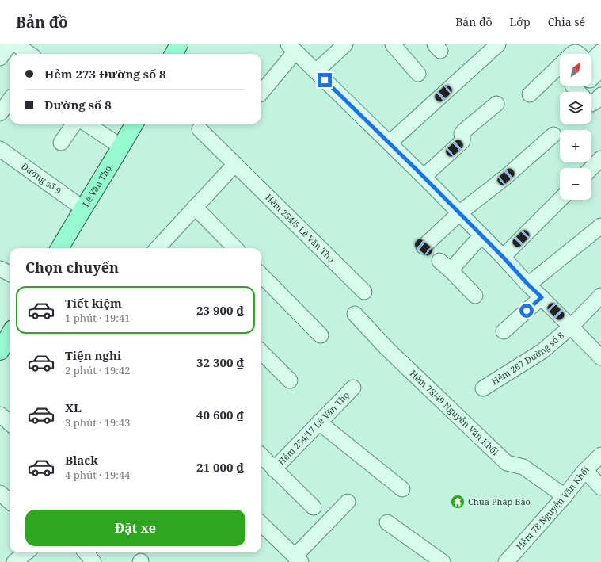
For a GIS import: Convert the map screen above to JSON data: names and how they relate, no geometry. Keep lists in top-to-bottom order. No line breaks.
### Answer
{"streets":{"main road":["Lê Văn Thọ"],"street":["Đường số 9","Hẻm 254/5 Lê Văn Thọ","Hẻm 267 Đường số 8","Hẻm 78/49 Nguyễn Văn Khối","Hẻm 254/17 Lê Văn Thọ","Hẻm 78 Nguyễn Văn Khối"]},"crossings":[["Đường số 9","Lê Văn Thọ"],["Hẻm 78/49 Nguyễn Văn Khối","Hẻm 78 Nguyễn Văn Khối"]],"places":{"temple":["Chùa Pháp Bảo"]},"north":"top right","page":{"header":"Bản đồ","nav":["Bản đồ","Lớp","Chia sẻ"],"map_buttons":["+","−"],"banner":["Hẻm 273 Đường số 8","Đường số 8"],"heading":"Chọn chuyến","list":[{"name":"Tiết kiệm","note":"1 phút · 19:41","value":"23 900 ₫"},{"name":"Tiện nghi","note":"2 phút · 19:42","value":"32 300 ₫"},{"name":"XL","note":"3 phút · 19:43","value":"40 600 ₫"},{"name":"Black","note":"4 phút · 19:44","value":"21 000 ₫"}],"buttons":"Đặt xe"}}
